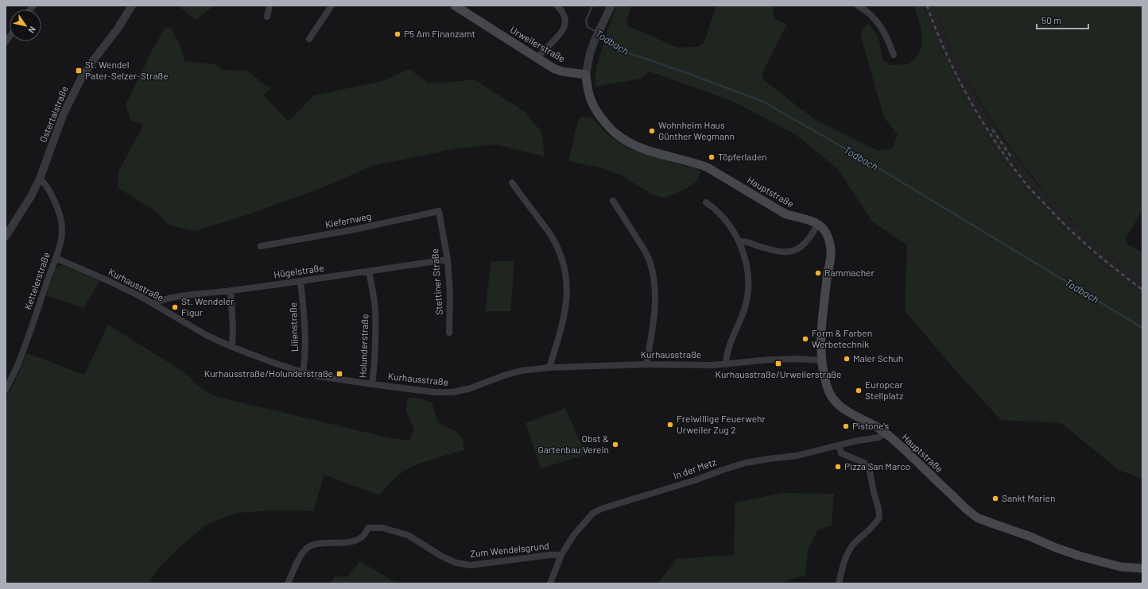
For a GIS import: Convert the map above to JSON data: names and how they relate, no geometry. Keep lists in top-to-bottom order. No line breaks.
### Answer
{"streets":{"main road":["Urweilerstraße","Hauptstraße"],"street":["Ostertalstraße","Kiefernweg","Hügelstraße","Kettelerstraße","Stettiner Straße","Kurhausstraße","Lilienstraße","Holunderstraße","In der Metz","Zum Wendelsgrund"]},"crossings":[["Urweilerstraße","Hauptstraße"],["Ostertalstraße","Kettelerstraße"],["Hauptstraße","Kurhausstraße"],["Hauptstraße","In der Metz"],["Kiefernweg","Stettiner Straße"],["Hügelstraße","Stettiner Straße"],["Hügelstraße","Kurhausstraße"],["Hügelstraße","Lilienstraße"],["Hügelstraße","Holunderstraße"],["Kettelerstraße","Kurhausstraße"],["Kurhausstraße","Lilienstraße"],["Kurhausstraße","Holunderstraße"],["In der Metz","Zum Wendelsgrund"]],"water":["Todbach"],"places":{"other":["P5 Am Finanzamt","Wohnheim Haus Günther Wegmann","Töpferladen","Rammacher","St. Wendeler Figur","Form & Farben Werbetechnik","Maler Schuh","Europcar Stellplatz","Freiwillige Feuerwehr Urweiler Zug 2","Pistone's","Obst & Gartenbau Verein","Pizza San Marco","Sankt Marien"],"transit":["St. Wendel Pater-Selzer-Straße","Kurhausstraße/Urweilerstraße","Kurhausstraße/Holunderstraße"]},"scale_bar":"50 m","north":"bottom right"}
